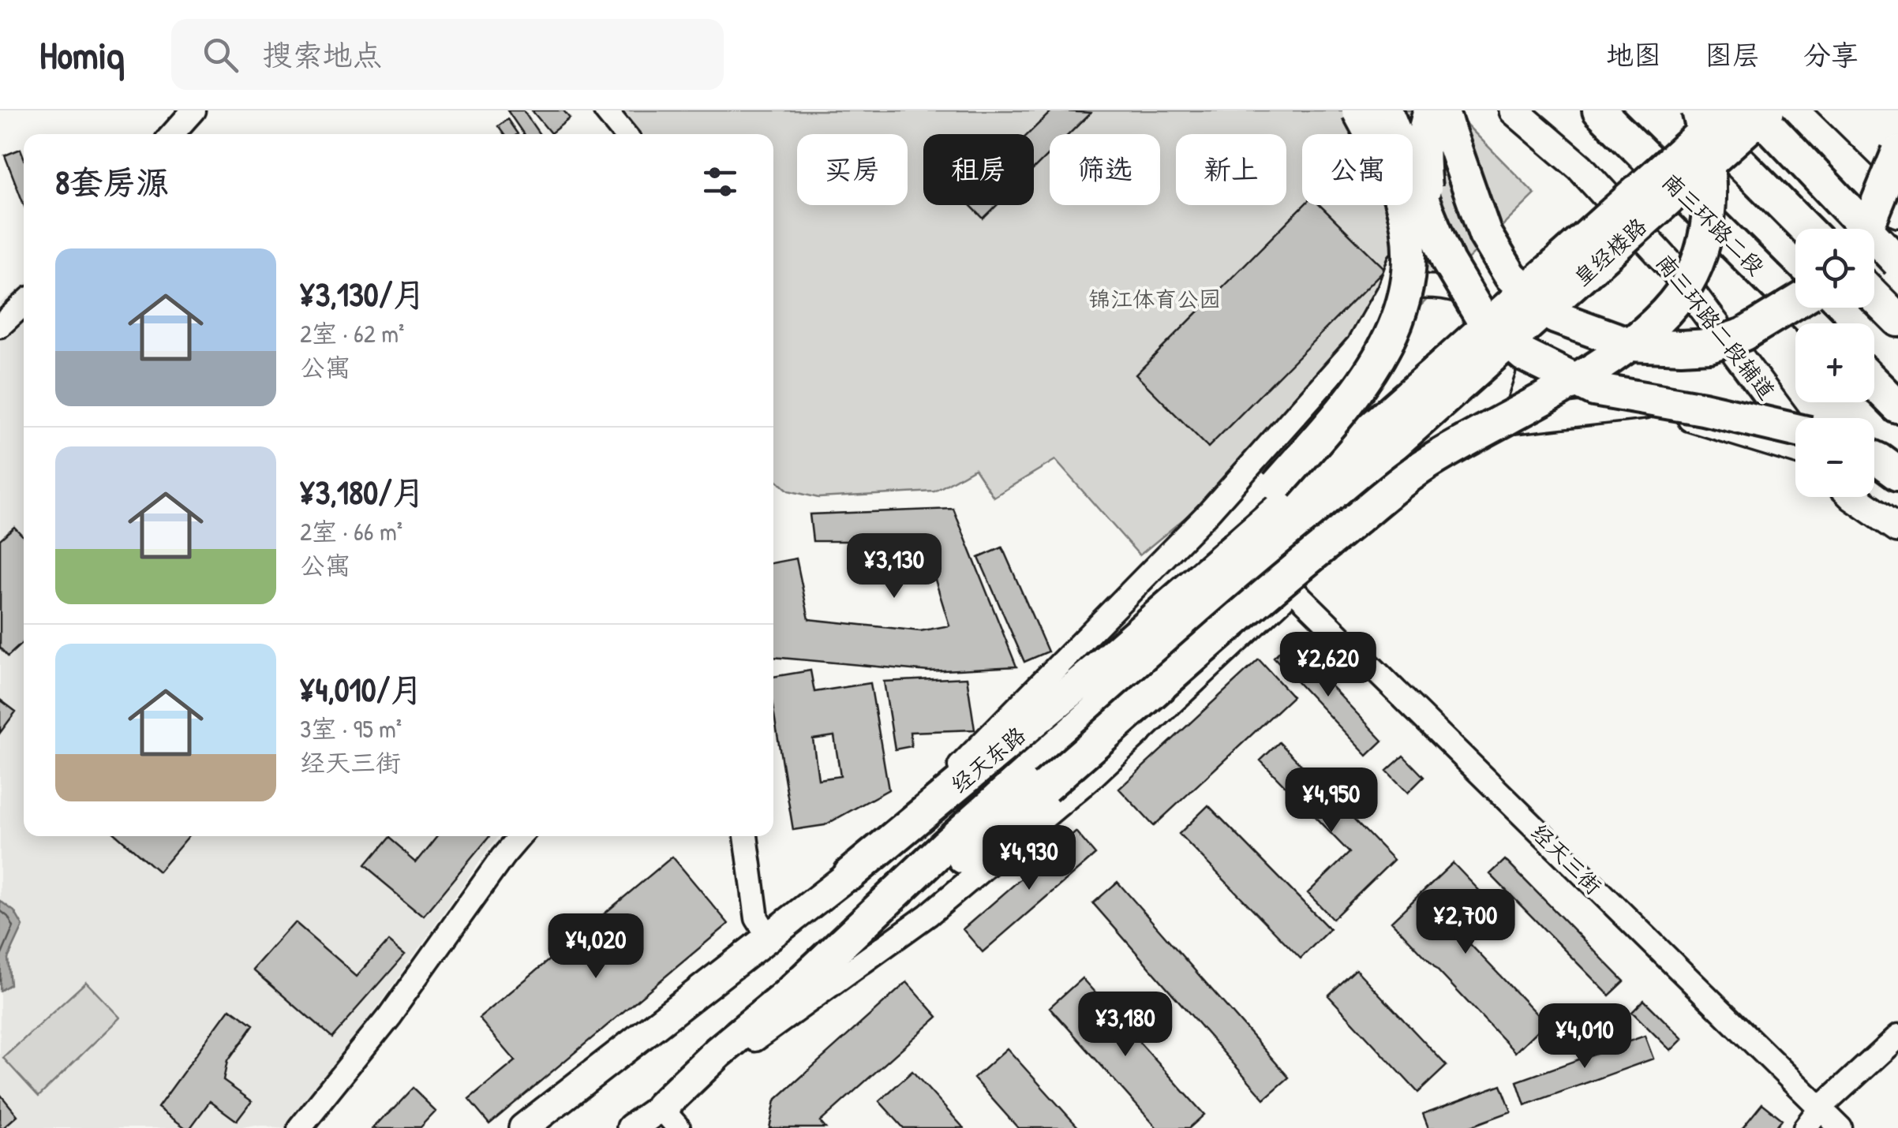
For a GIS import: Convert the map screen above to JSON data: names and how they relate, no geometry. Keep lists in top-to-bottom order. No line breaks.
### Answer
{"streets":{"highway":["南三环路二段","皇经楼路","经天东路"],"main road":["南三环路二段辅道"],"street":["经天三街"]},"crossings":[["皇经楼路","经天东路"]],"parks":["锦江体育公园"],"page":{"header":"Homiq","search":"搜索地点","nav":["地图","图层","分享"],"chip":["买房","租房","筛选","新上","公寓"],"heading":"8套房源","map_buttons":["+","−"],"list":[{"name":"¥3,130/月","note":"2室 · 62 m² · 公寓"},{"name":"¥3,180/月","note":"2室 · 66 m² · 公寓"},{"name":"¥4,010/月","note":"3室 · 95 m² · 经天三街"}],"price":["¥3,130","¥2,620","¥4,950","¥4,930","¥2,700","¥4,020","¥3,180","¥4,010"]}}
